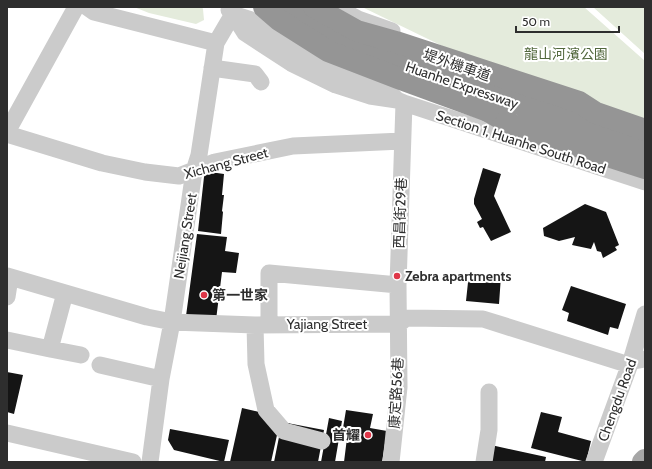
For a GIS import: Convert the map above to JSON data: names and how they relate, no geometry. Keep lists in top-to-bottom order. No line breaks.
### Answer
{"streets":{"highway":["Huanhe Expressway"],"street":["堤外機車道","Section 1, Huanhe South Road","Xichang Street","西昌街29巷","Neijiang Street","Yajiang Street","康定路56巷","Chengdu Road"]},"crossings":[["堤外機車道","Huanhe Expressway"],["Section 1, Huanhe South Road","西昌街29巷"],["Section 1, Huanhe South Road","Neijiang Street"],["Xichang Street","西昌街29巷"],["Xichang Street","Neijiang Street"],["西昌街29巷","Yajiang Street"],["西昌街29巷","康定路56巷"],["Neijiang Street","Yajiang Street"],["Yajiang Street","康定路56巷"],["Yajiang Street","Chengdu Road"]],"parks":["龍山河濱公園"],"places":["Zebra apartments","第一世家","首耀"],"scale_bar":"50 m"}
